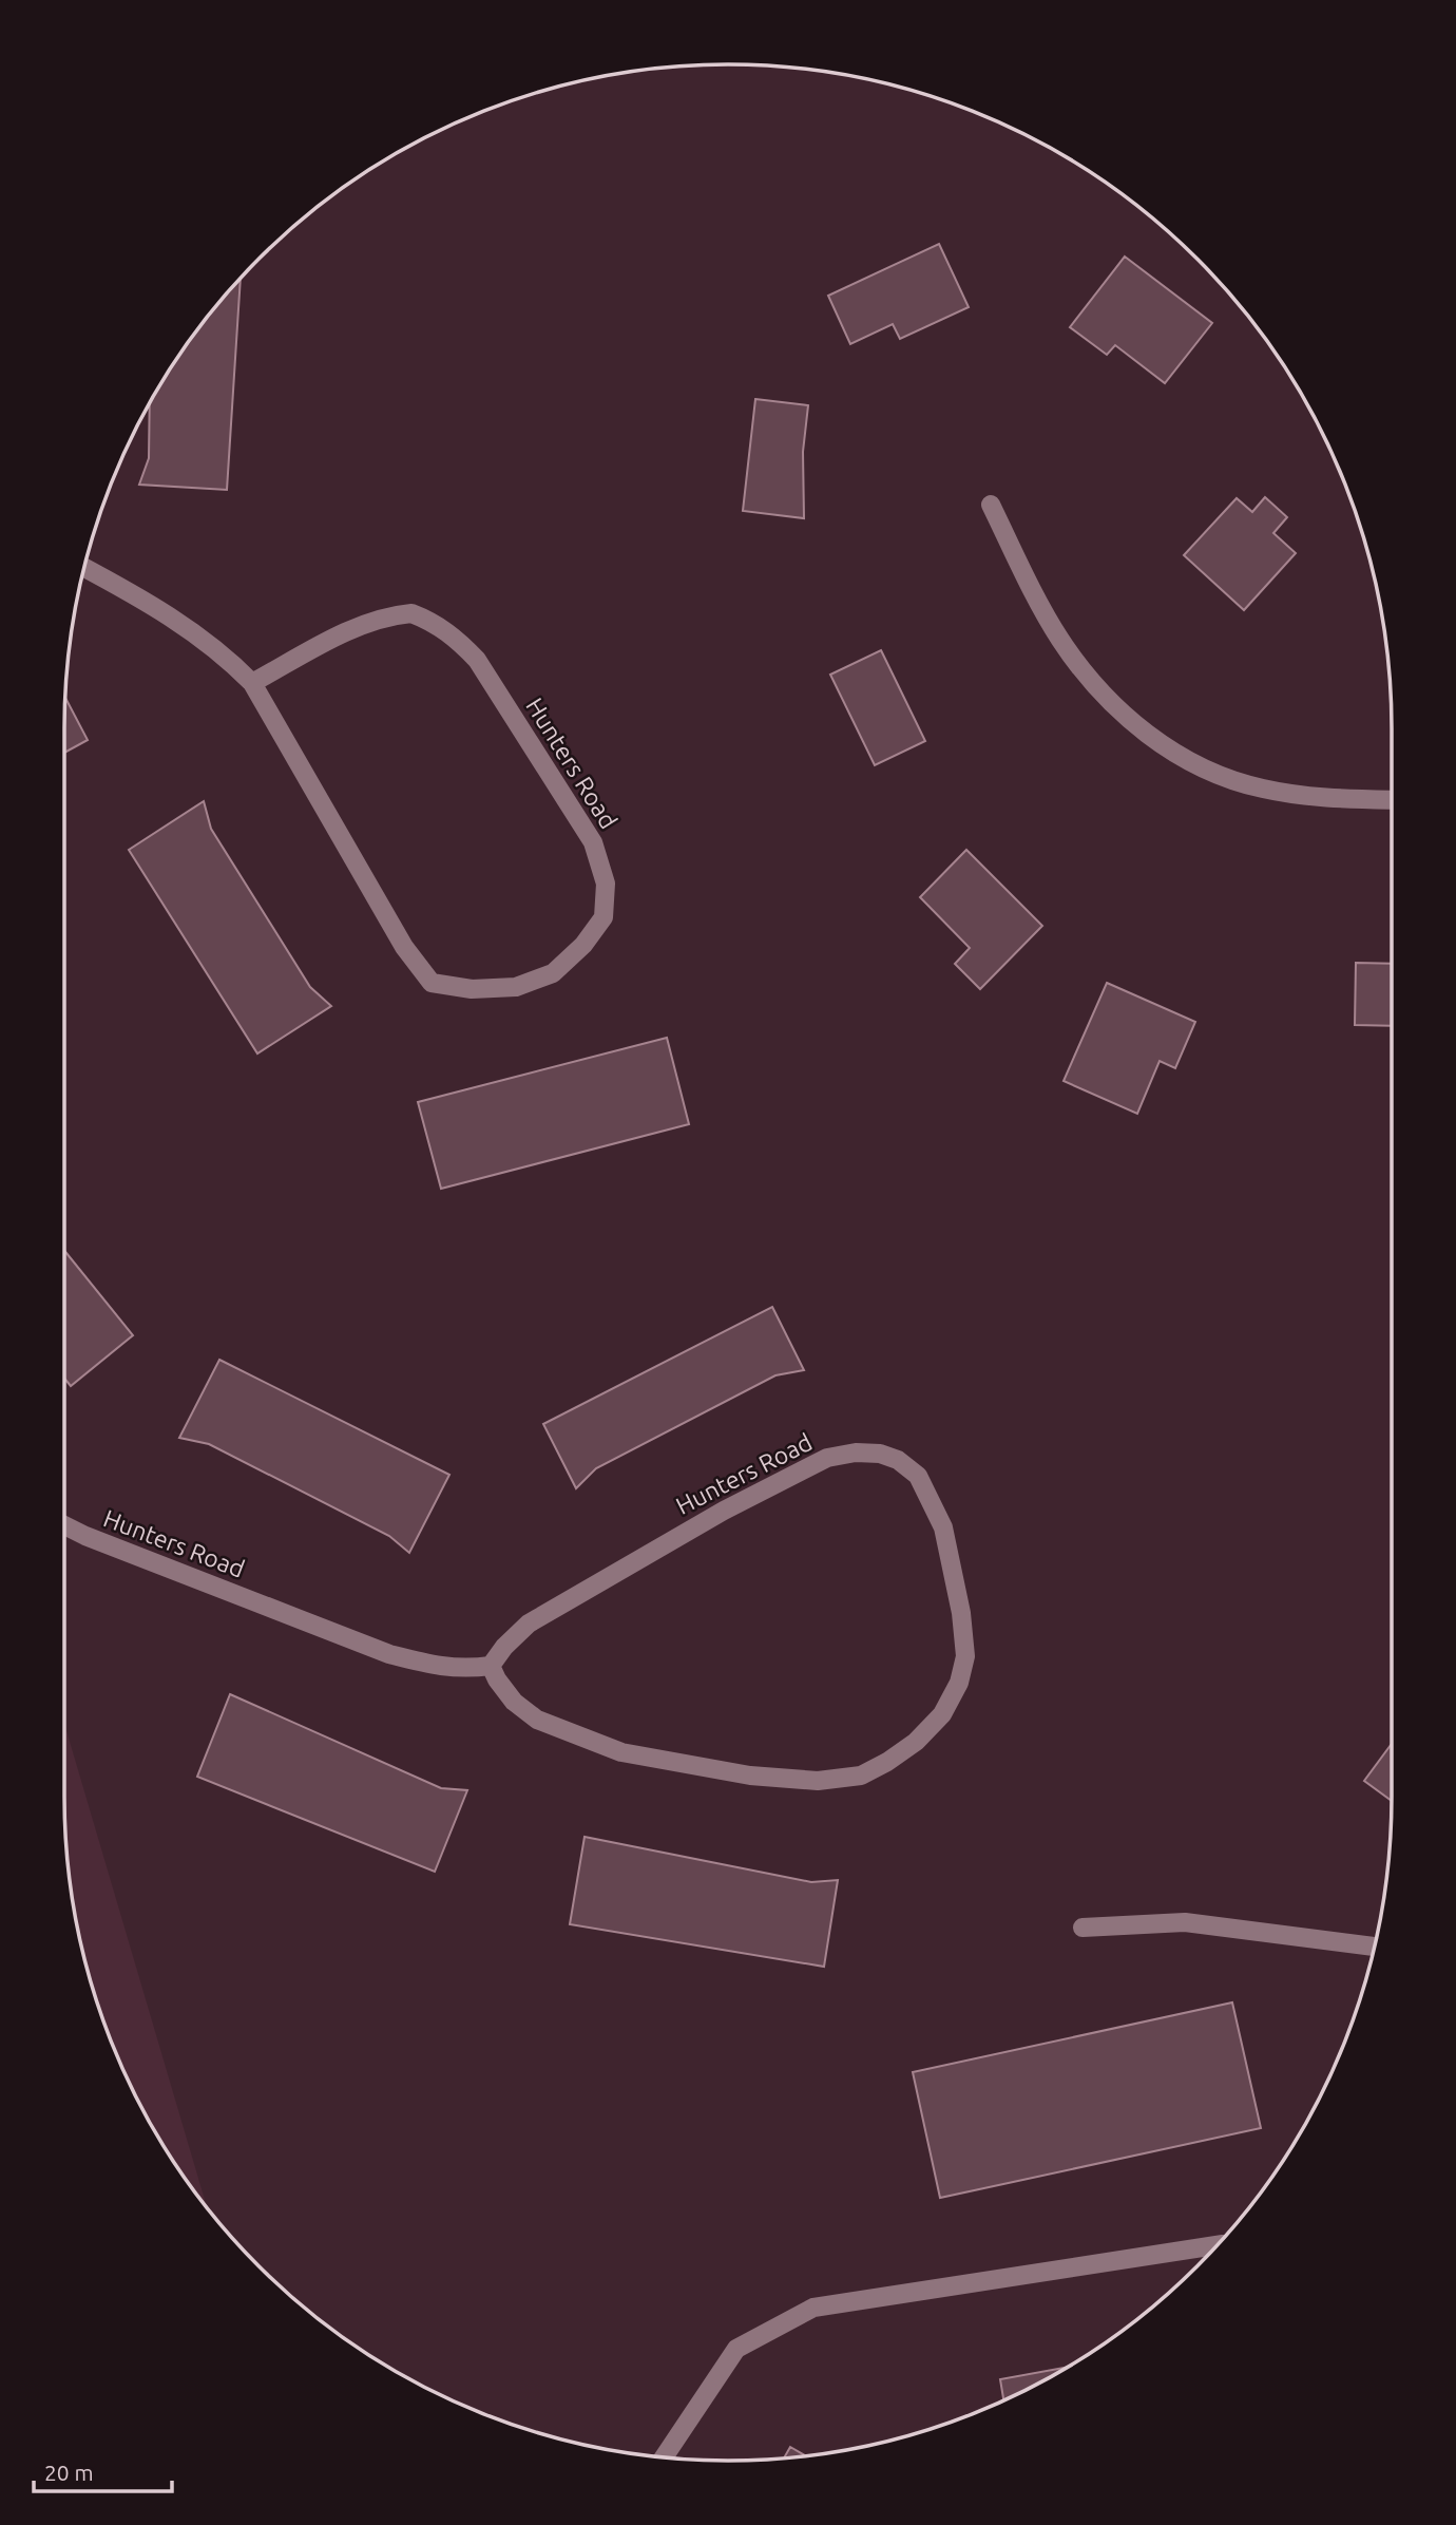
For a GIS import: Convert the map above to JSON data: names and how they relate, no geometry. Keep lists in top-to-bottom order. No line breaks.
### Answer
{"streets":{"street":["Hunters Road"]},"scale_bar":"20 m"}
